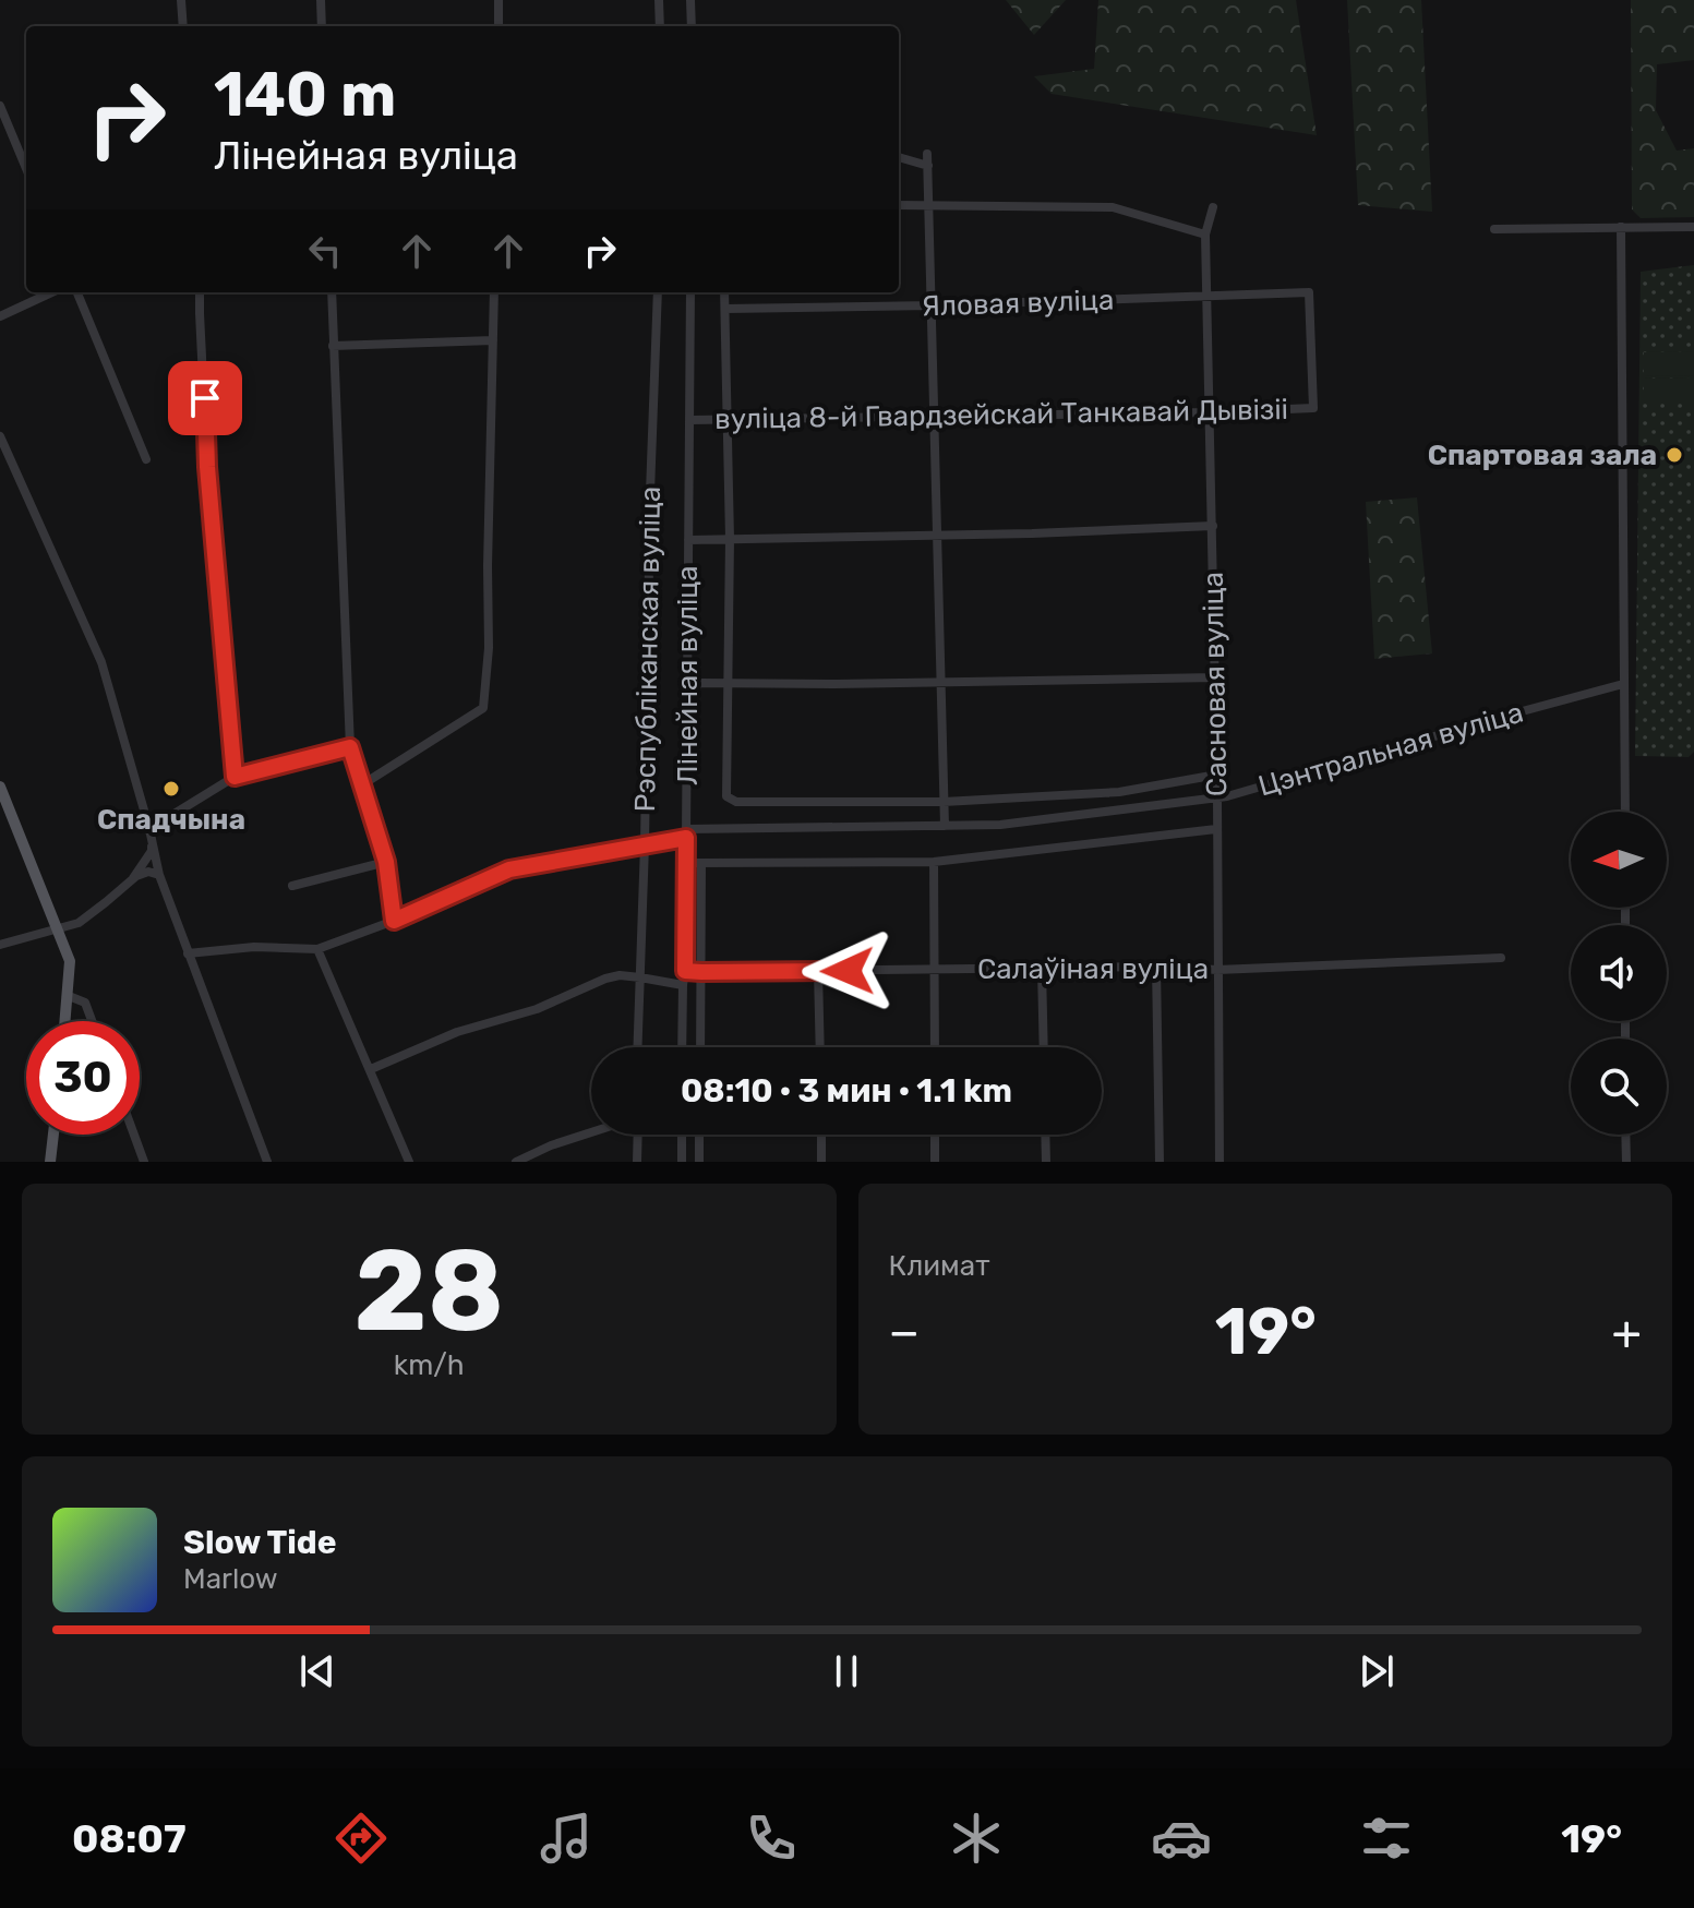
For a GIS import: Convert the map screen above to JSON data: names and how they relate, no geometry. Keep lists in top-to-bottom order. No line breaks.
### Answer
{"streets":{"street":["Яловая вуліца","вуліца 8-й Гвардзейскай Танкавай Дывізіі","Рэспубліканская вуліца","Лінейная вуліца","Сасновая вуліца","Цэнтральная вуліца","Салаўіная вуліца"]},"crossings":[["Яловая вуліца","вуліца 8-й Гвардзейскай Танкавай Дывізіі"],["Яловая вуліца","Сасновая вуліца"],["вуліца 8-й Гвардзейскай Танкавай Дывізіі","Лінейная вуліца"],["вуліца 8-й Гвардзейскай Танкавай Дывізіі","Сасновая вуліца"],["Рэспубліканская вуліца","Цэнтральная вуліца"],["Лінейная вуліца","Цэнтральная вуліца"],["Лінейная вуліца","Салаўіная вуліца"],["Сасновая вуліца","Цэнтральная вуліца"],["Сасновая вуліца","Салаўіная вуліца"]],"places":["Спартовая зала","Спадчына"],"north":"left","page":{"turn":["140 m","Лінейная вуліца"],"limit":"30","trip":"08:10 · 3 мин · 1.1 km","tile":[["28","km/h"],"Климат"],"heat":["−","19°","+"],"song":["Slow Tide","Marlow"],"tabs":["08:07","19°"]}}
